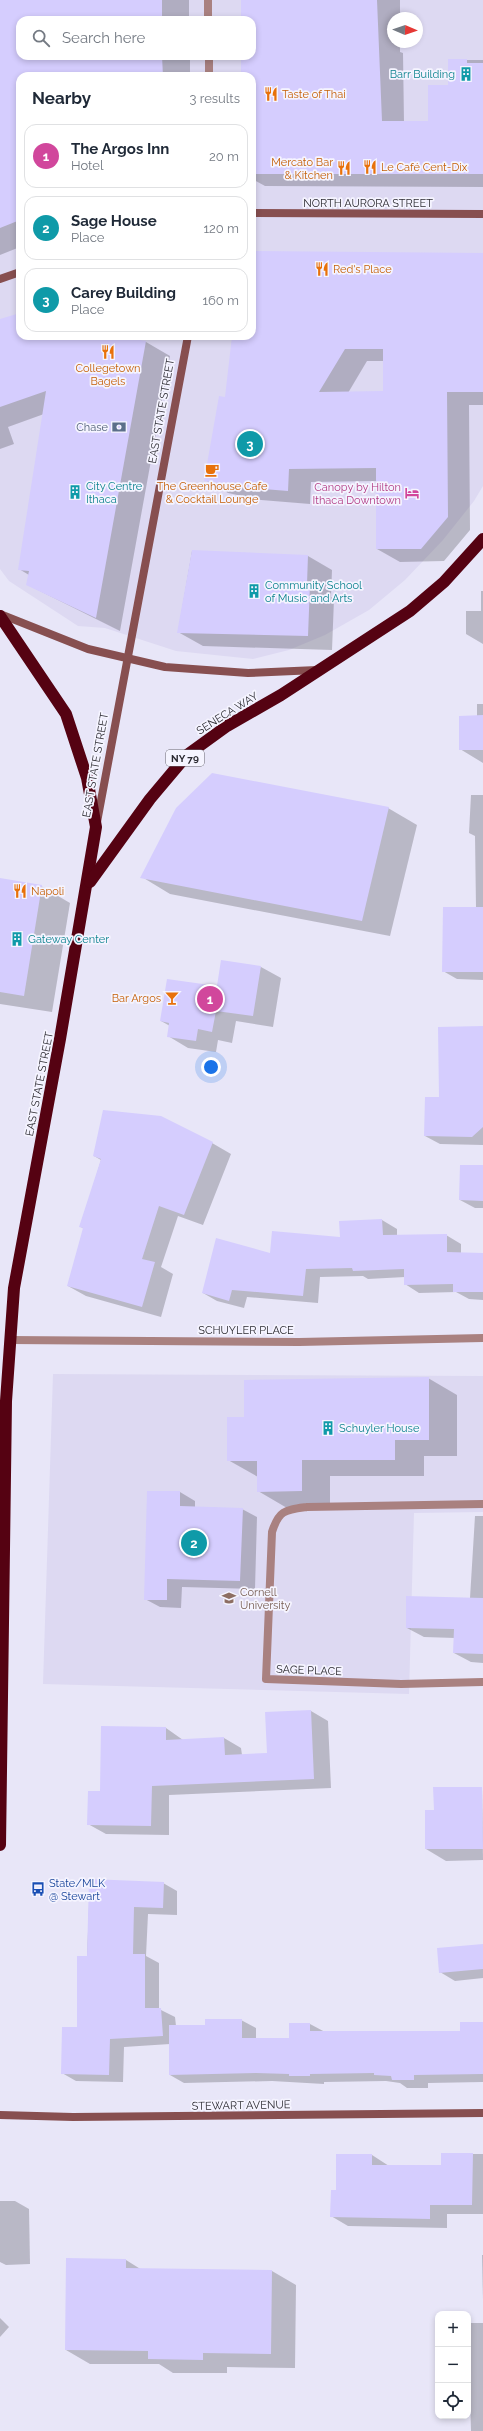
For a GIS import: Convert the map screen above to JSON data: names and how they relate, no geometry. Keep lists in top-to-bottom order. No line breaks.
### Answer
{"streets":{"highway":["EAST STATE STREET","SENECA WAY","NY 79"],"street":["NORTH AURORA STREET","SCHUYLER PLACE","SAGE PLACE","STEWART AVENUE"]},"crossings":[["EAST STATE STREET","SENECA WAY"],["EAST STATE STREET","NY 79"],["EAST STATE STREET","SCHUYLER PLACE"],["SENECA WAY","NY 79"]],"places":{"building":["Barr Building","City Centre Ithaca","Community School of Music and Arts","Gateway Center","Schuyler House"],"restaurant":["Taste of Thai","Le Café Cent-Dix","Mercato Bar & Kitchen","Red's Place","Collegetown Bagels","Napoli"],"bank":["Chase"],"cafe":["The Greenhouse Cafe & Cocktail Lounge"],"hotel":["Canopy by Hilton Ithaca Downtown"],"bar":["Bar Argos"],"school or university":["Cornell University"],"bus stop":["State/MLK @ Stewart"]},"north":"right","page":{"search":"Search here","heading":["Nearby","3 results"],"list":[{"mark":"1","name":"The Argos Inn","note":"Hotel","value":"20 m"},{"mark":"2","name":"Sage House","note":"Place","value":"120 m"},{"mark":"3","name":"Carey Building","note":"Place","value":"160 m"}],"pins":["3","1","2"],"map_buttons":["+","−"]}}
